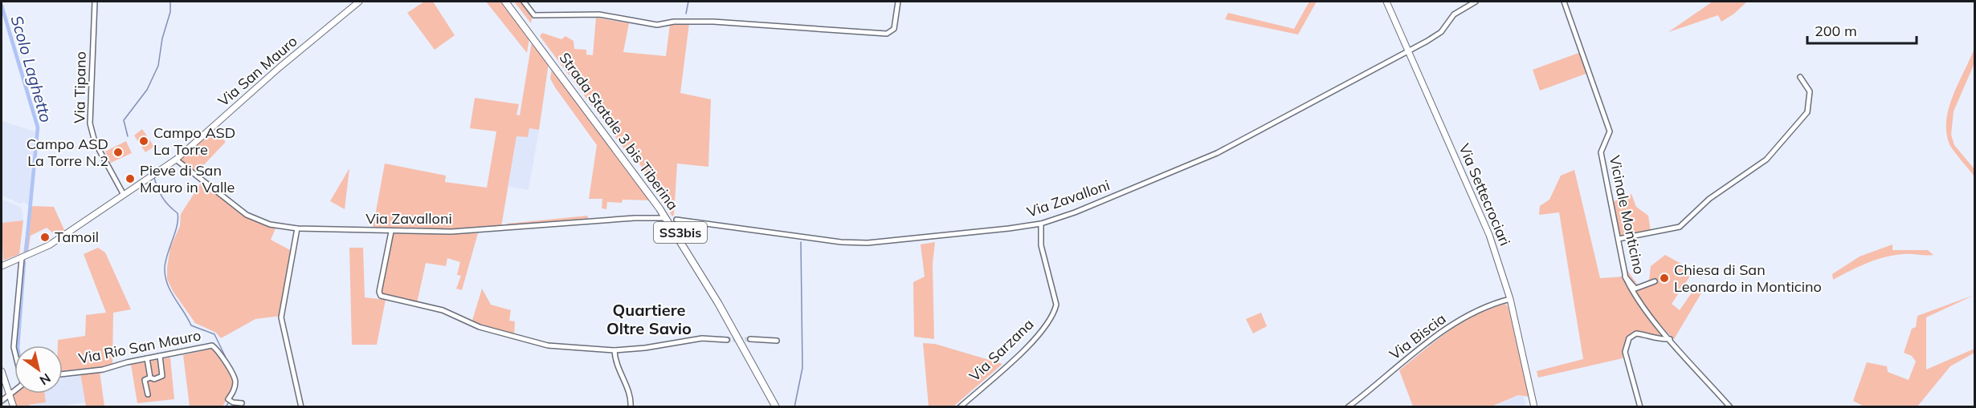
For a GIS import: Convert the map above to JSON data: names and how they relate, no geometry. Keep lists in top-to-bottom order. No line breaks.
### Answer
{"streets":{"highway":["Strada Statale 3 bis Tiberina","SS3bis"],"main road":["Via San Mauro","Via Settecrociari"],"street":["Via Tipano","Via Zavalloni","Vicinale Monticino","Via Biscia","Via Rio San Mauro","Via Sarzana"]},"crossings":[["Via San Mauro","Via Tipano"],["Via San Mauro","Via Zavalloni"],["Via Settecrociari","Via Zavalloni"],["Via Settecrociari","Via Biscia"],["Via Zavalloni","Via Sarzana"]],"districts":["Quartiere Oltre Savio"],"water":["Scolo Laghetto"],"places":["Campo ASD La Torre","Campo ASD La Torre N.2","Pieve di San Mauro in Valle","Tamoil","Chiesa di San Leonardo in Monticino"],"scale_bar":"200 m","north":"bottom right"}
